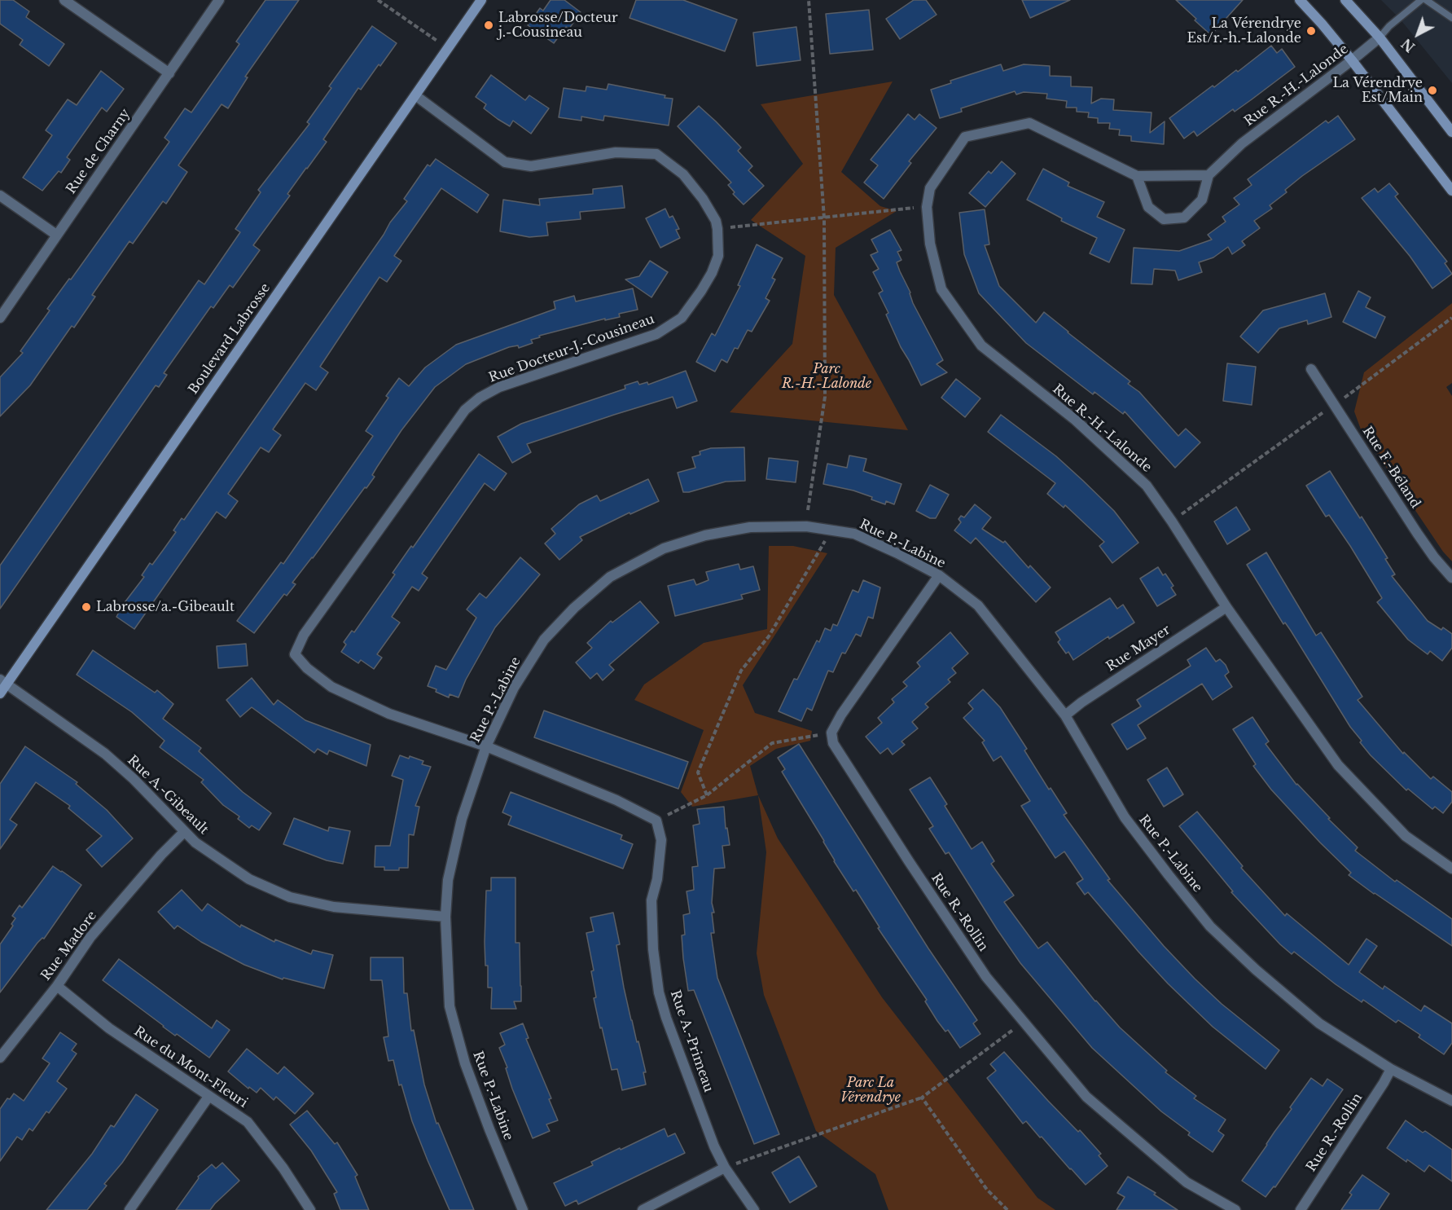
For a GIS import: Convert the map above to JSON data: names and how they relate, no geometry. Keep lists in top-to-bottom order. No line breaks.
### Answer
{"streets":{"main road":["Boulevard Labrosse"],"street":["Rue R.-H.-Lalonde","Rue de Charny","Rue Docteur-J.-Cousineau","Rue F.-Béland","Rue P.-Labine","Rue Mayer","Rue A.-Gibeault","Rue R.-Rollin","Rue Madore","Rue A.-Primeau","Rue du Mont-Fleuri"]},"crossings":[["Rue R.-H.-Lalonde","Rue Mayer"],["Boulevard Labrosse","Rue Docteur-J.-Cousineau"],["Boulevard Labrosse","Rue A.-Gibeault"],["Rue Docteur-J.-Cousineau","Rue P.-Labine"],["Rue P.-Labine","Rue Mayer"],["Rue P.-Labine","Rue A.-Gibeault"],["Rue P.-Labine","Rue R.-Rollin"],["Rue A.-Gibeault","Rue Madore"],["Rue Madore","Rue du Mont-Fleuri"]],"parks":["Parc R.-H.-Lalonde","Parc La Vérendrye"],"places":["Labrosse/Docteur j.-Cousineau","La Vérendrye Est/r.-h.-Lalonde","La Vérendrye Est/Main","Labrosse/a.-Gibeault"],"north":"bottom left"}
